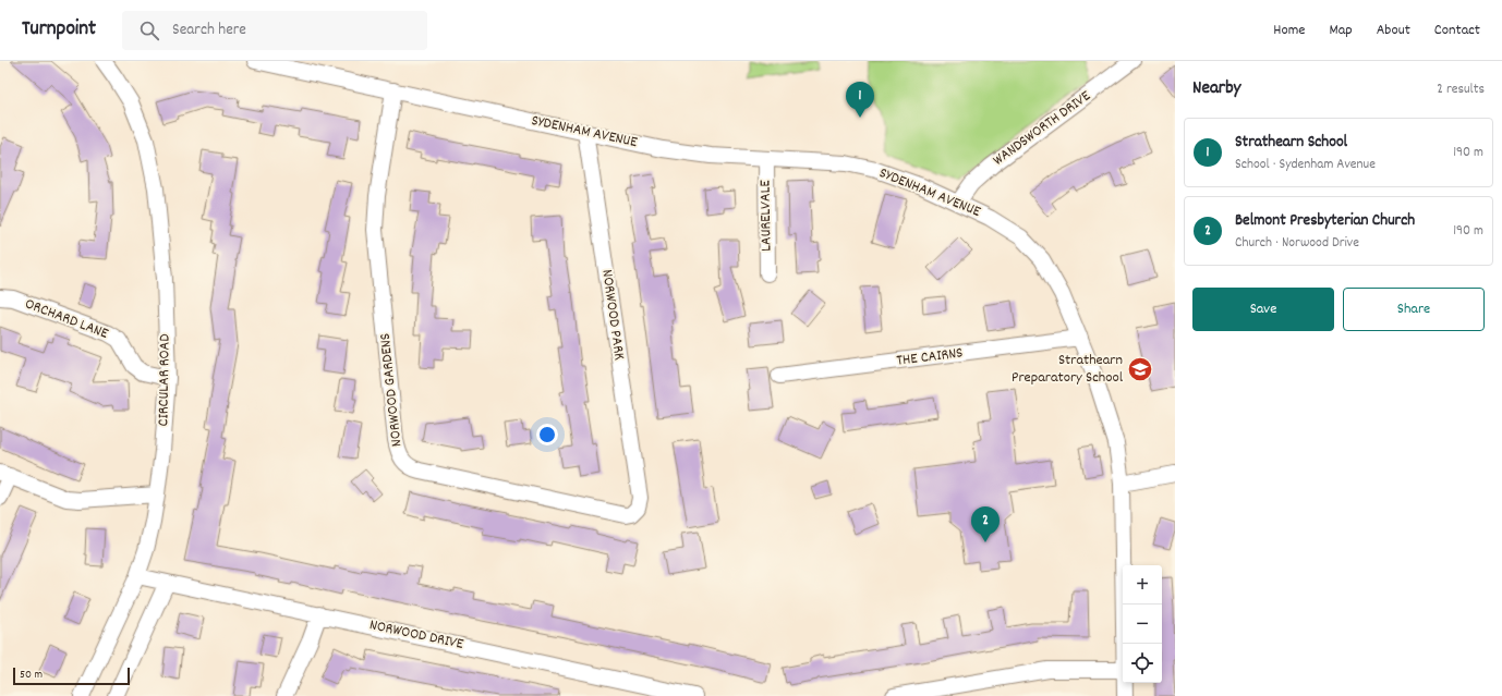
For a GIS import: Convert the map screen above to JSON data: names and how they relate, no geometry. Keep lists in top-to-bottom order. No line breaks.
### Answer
{"streets":{"street":["WANDSWORTH DRIVE","SYDENHAM AVENUE","LAURELVALE","NORWOOD PARK","ORCHARD LANE","THE CAIRNS","CIRCULAR ROAD","NORWOOD GARDENS","NORWOOD DRIVE"]},"crossings":[["WANDSWORTH DRIVE","SYDENHAM AVENUE"],["SYDENHAM AVENUE","LAURELVALE"],["SYDENHAM AVENUE","NORWOOD PARK"],["SYDENHAM AVENUE","THE CAIRNS"],["SYDENHAM AVENUE","NORWOOD GARDENS"],["NORWOOD PARK","NORWOOD GARDENS"],["ORCHARD LANE","CIRCULAR ROAD"],["CIRCULAR ROAD","NORWOOD DRIVE"]],"places":{"school or university":["Strathearn Preparatory School"]},"scale_bar":"50 m","page":{"header":"Turnpoint","search":"Search here","nav":["Home","Map","About","Contact"],"heading":["Nearby","2 results"],"pins":["1","2"],"list":[{"mark":"1","name":"Strathearn School","note":"School · Sydenham Avenue","value":"190 m"},{"mark":"2","name":"Belmont Presbyterian Church","note":"Church · Norwood Drive","value":"190 m"}],"buttons":["Save","Share"],"map_buttons":["+","−"],"scale":"50 m"}}
